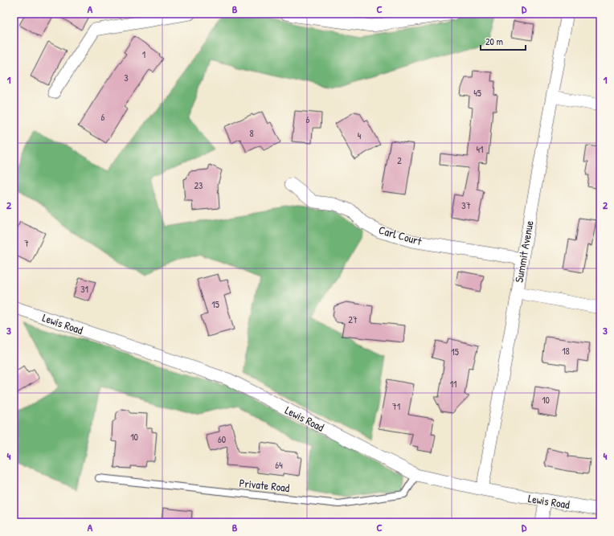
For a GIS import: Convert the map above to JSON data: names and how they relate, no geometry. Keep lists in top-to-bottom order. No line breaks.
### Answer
{"streets":{"street":["Carl Court","Summit Avenue","Lewis Road"],"lane":["Private Road"]},"crossings":[["Carl Court","Summit Avenue"],["Summit Avenue","Lewis Road"],["Lewis Road","Private Road"]],"house_numbers":["1","3","45","6","6","8","4","41","2","23","37","7","31","15","27","18","15","11","10","71","10","60","64"],"scale_bar":"20 m","grid":{"columns":["A","B","C","D"],"rows":["1","2","3","4"]}}
